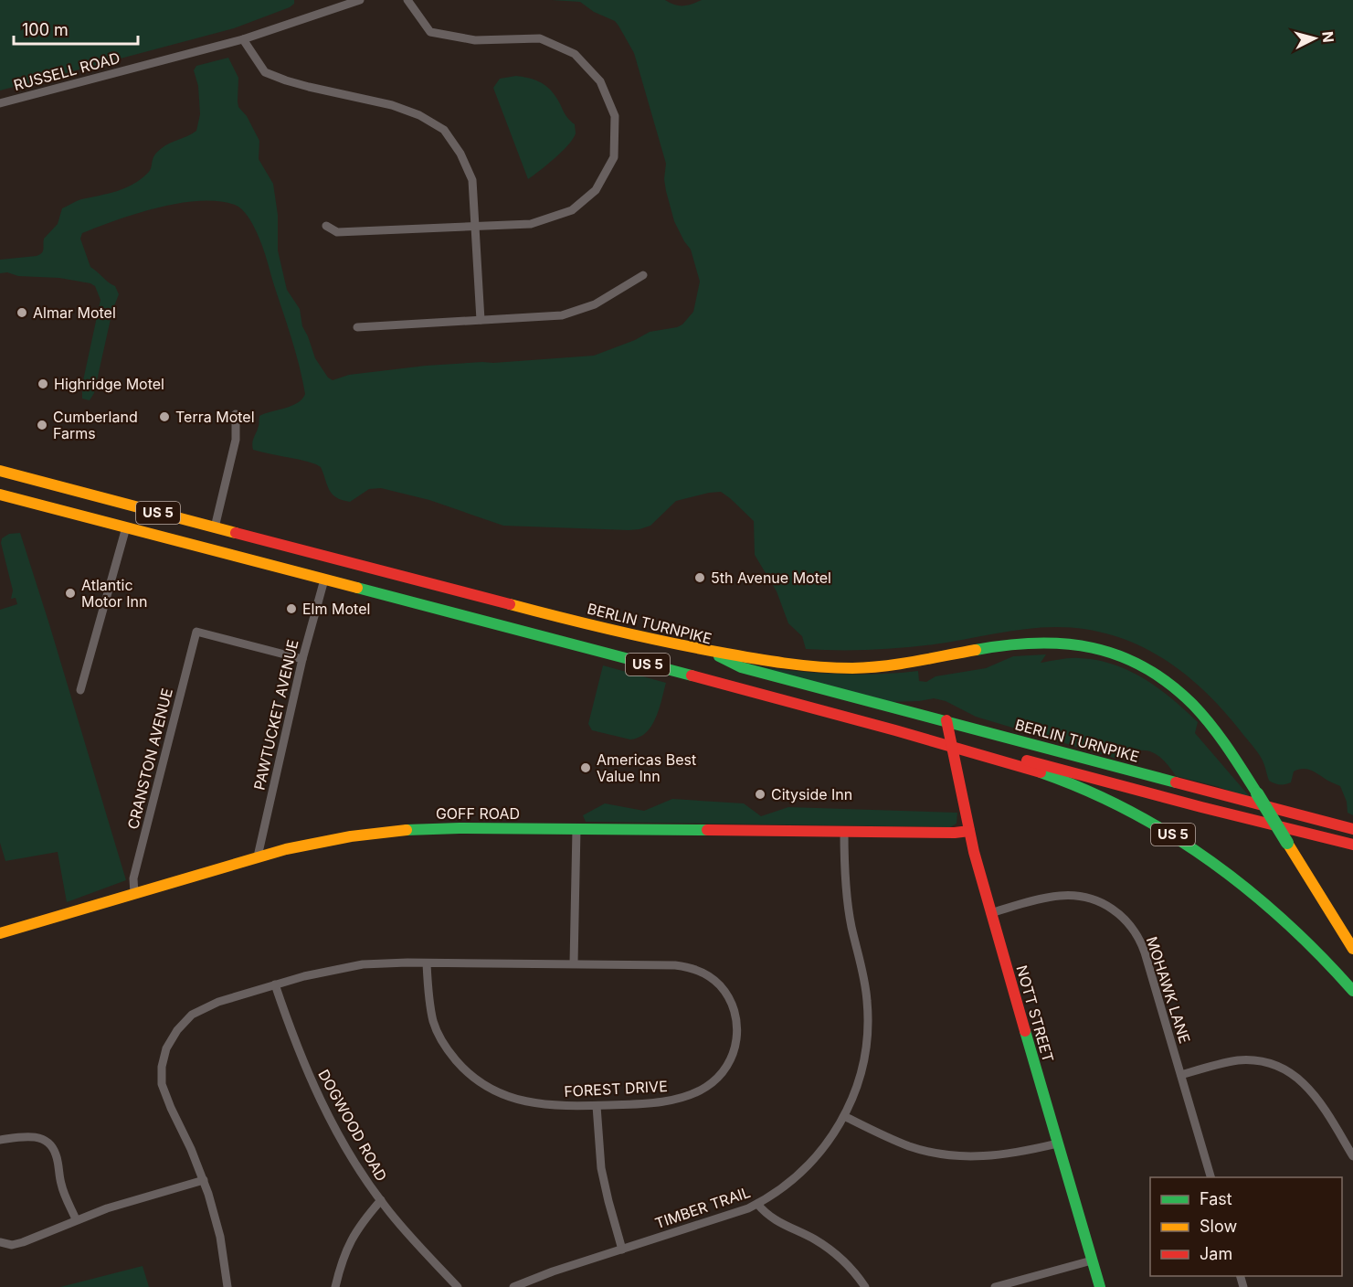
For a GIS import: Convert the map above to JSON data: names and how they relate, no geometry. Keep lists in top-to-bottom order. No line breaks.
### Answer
{"streets":{"main road":["US 5","BERLIN TURNPIKE","GOFF ROAD","NOTT STREET"],"street":["RUSSELL ROAD","PAWTUCKET AVENUE","CRANSTON AVENUE","MOHAWK LANE","FOREST DRIVE","DOGWOOD ROAD","TIMBER TRAIL"]},"crossings":[["US 5","BERLIN TURNPIKE"],["US 5","PAWTUCKET AVENUE"],["US 5","NOTT STREET"],["BERLIN TURNPIKE","NOTT STREET"],["PAWTUCKET AVENUE","CRANSTON AVENUE"],["PAWTUCKET AVENUE","GOFF ROAD"],["CRANSTON AVENUE","GOFF ROAD"],["GOFF ROAD","NOTT STREET"],["GOFF ROAD","TIMBER TRAIL"],["MOHAWK LANE","NOTT STREET"],["FOREST DRIVE","DOGWOOD ROAD"]],"places":["Almar Motel","Highridge Motel","Terra Motel","Cumberland Farms","5th Avenue Motel","Atlantic Motor Inn","Elm Motel","Americas Best Value Inn","Cityside Inn"],"legend":["Fast","Slow","Jam"],"scale_bar":"100 m","north":"right"}
